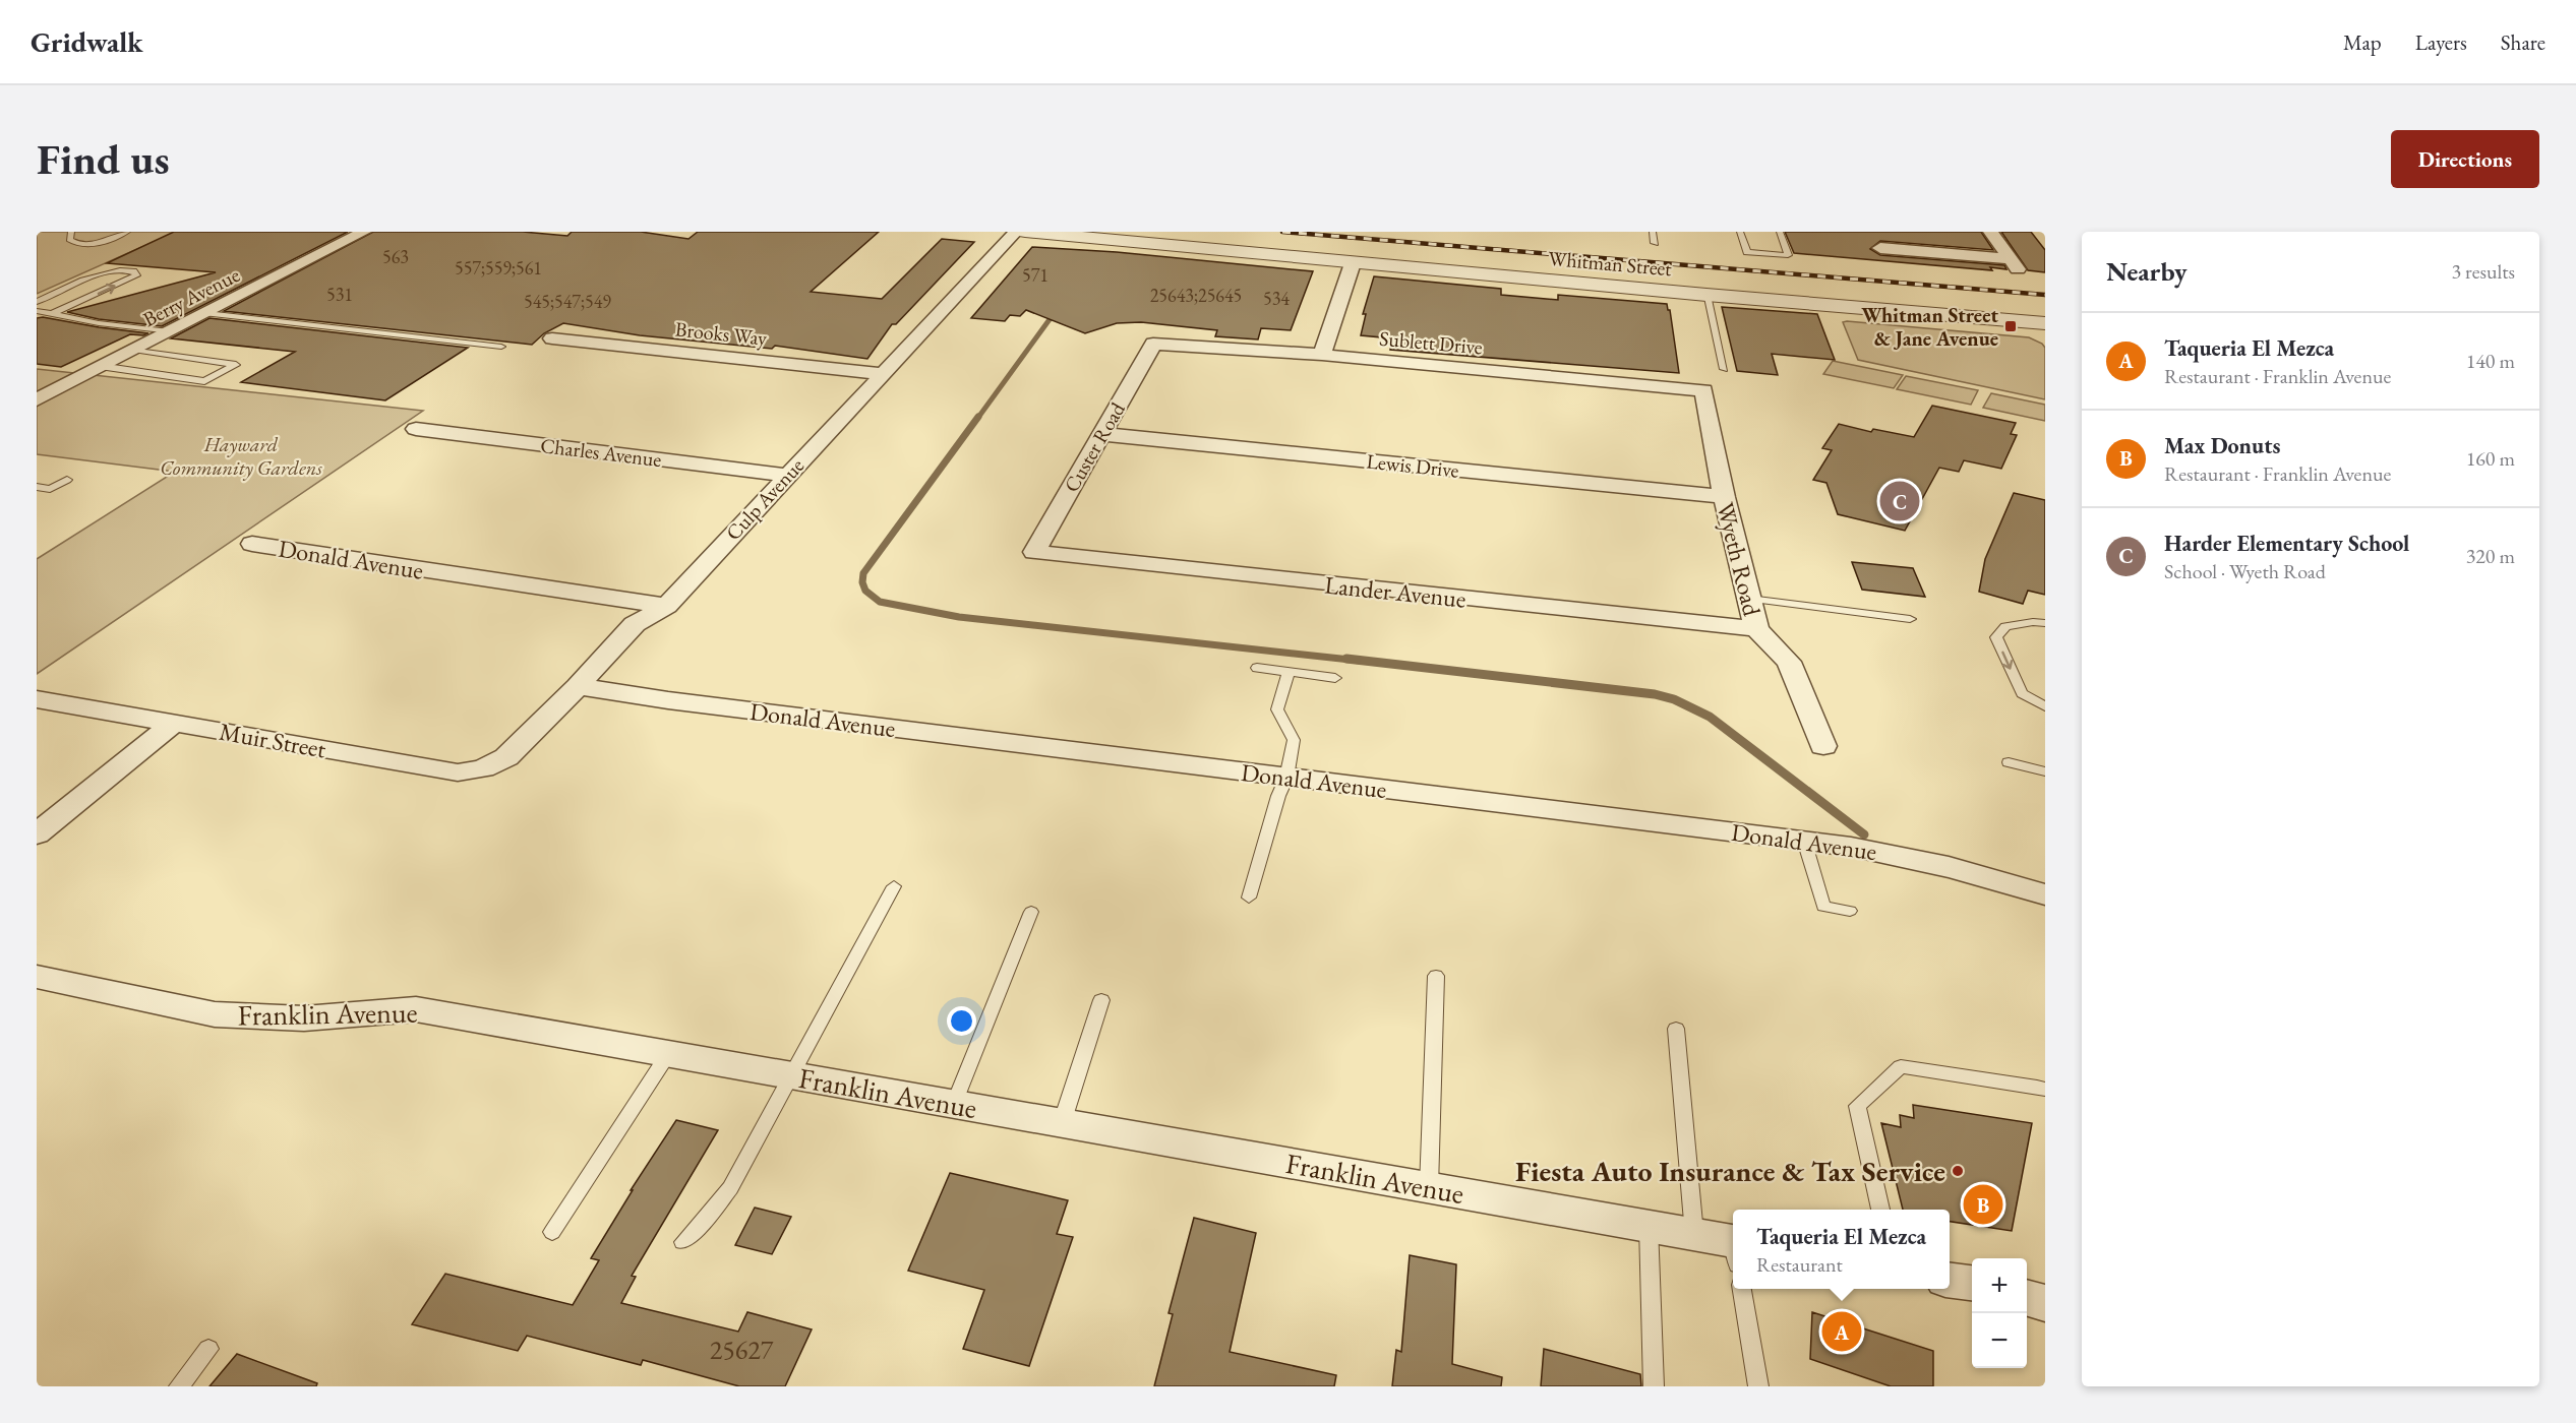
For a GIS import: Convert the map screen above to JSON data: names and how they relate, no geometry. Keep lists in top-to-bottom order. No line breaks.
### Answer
{"streets":{"street":["Whitman Street","Berry Avenue","Brooks Way","Sublett Drive","Custer Road","Charles Avenue","Lewis Drive","Culp Avenue","Donald Avenue","Wyeth Road","Lander Avenue","Muir Street","Franklin Avenue"]},"crossings":[["Brooks Way","Culp Avenue"],["Sublett Drive","Custer Road"],["Sublett Drive","Wyeth Road"],["Custer Road","Lewis Drive"],["Custer Road","Lander Avenue"],["Charles Avenue","Culp Avenue"],["Lewis Drive","Wyeth Road"],["Culp Avenue","Donald Avenue"],["Culp Avenue","Muir Street"],["Wyeth Road","Lander Avenue"]],"parks":["Hayward Community Gardens"],"places":{"transit":["Whitman Street & Jane Avenue"],"other":["Fiesta Auto Insurance & Tax Service"]},"house_numbers":["563","557;559;561","571","531","25643;25645","534","545;547;549","25627"],"page":{"header":"Gridwalk","nav":["Map","Layers","Share"],"buttons":"Directions","title":"Find us","heading":["Nearby","3 results"],"list":[{"mark":"A","name":"Taqueria El Mezca","note":"Restaurant · Franklin Avenue","value":"140 m"},{"mark":"B","name":"Max Donuts","note":"Restaurant · Franklin Avenue","value":"160 m"},{"mark":"C","name":"Harder Elementary School","note":"School · Wyeth Road","value":"320 m"}],"pins":["C","B","A"],"popup":["Taqueria El Mezca","Restaurant"],"map_buttons":["+","−"]}}
